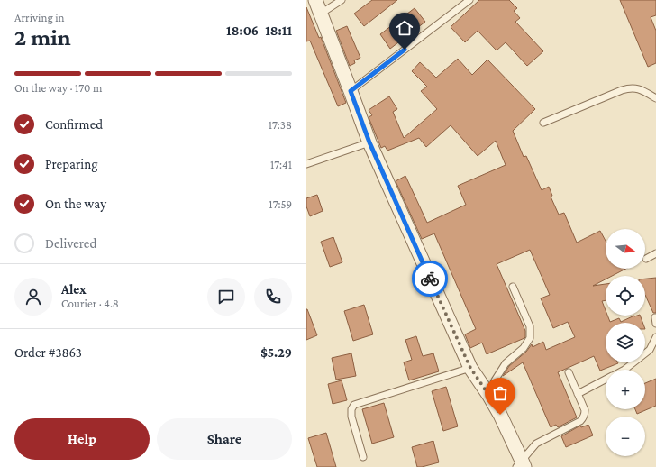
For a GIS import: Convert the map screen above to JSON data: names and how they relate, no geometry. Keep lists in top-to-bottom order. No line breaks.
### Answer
{"north":"right","page":{"heading":["2 min","Arriving in","18:06–18:11"],"panel":["Alex","Courier · 4.8","Order #3863","$5.29"],"bar":"On the way · 170 m","list":[["Confirmed","17:38"],["Preparing","17:41"],["On the way","17:59"],"Delivered"],"map_buttons":["+","−"],"buttons":["Help","Share"]}}
